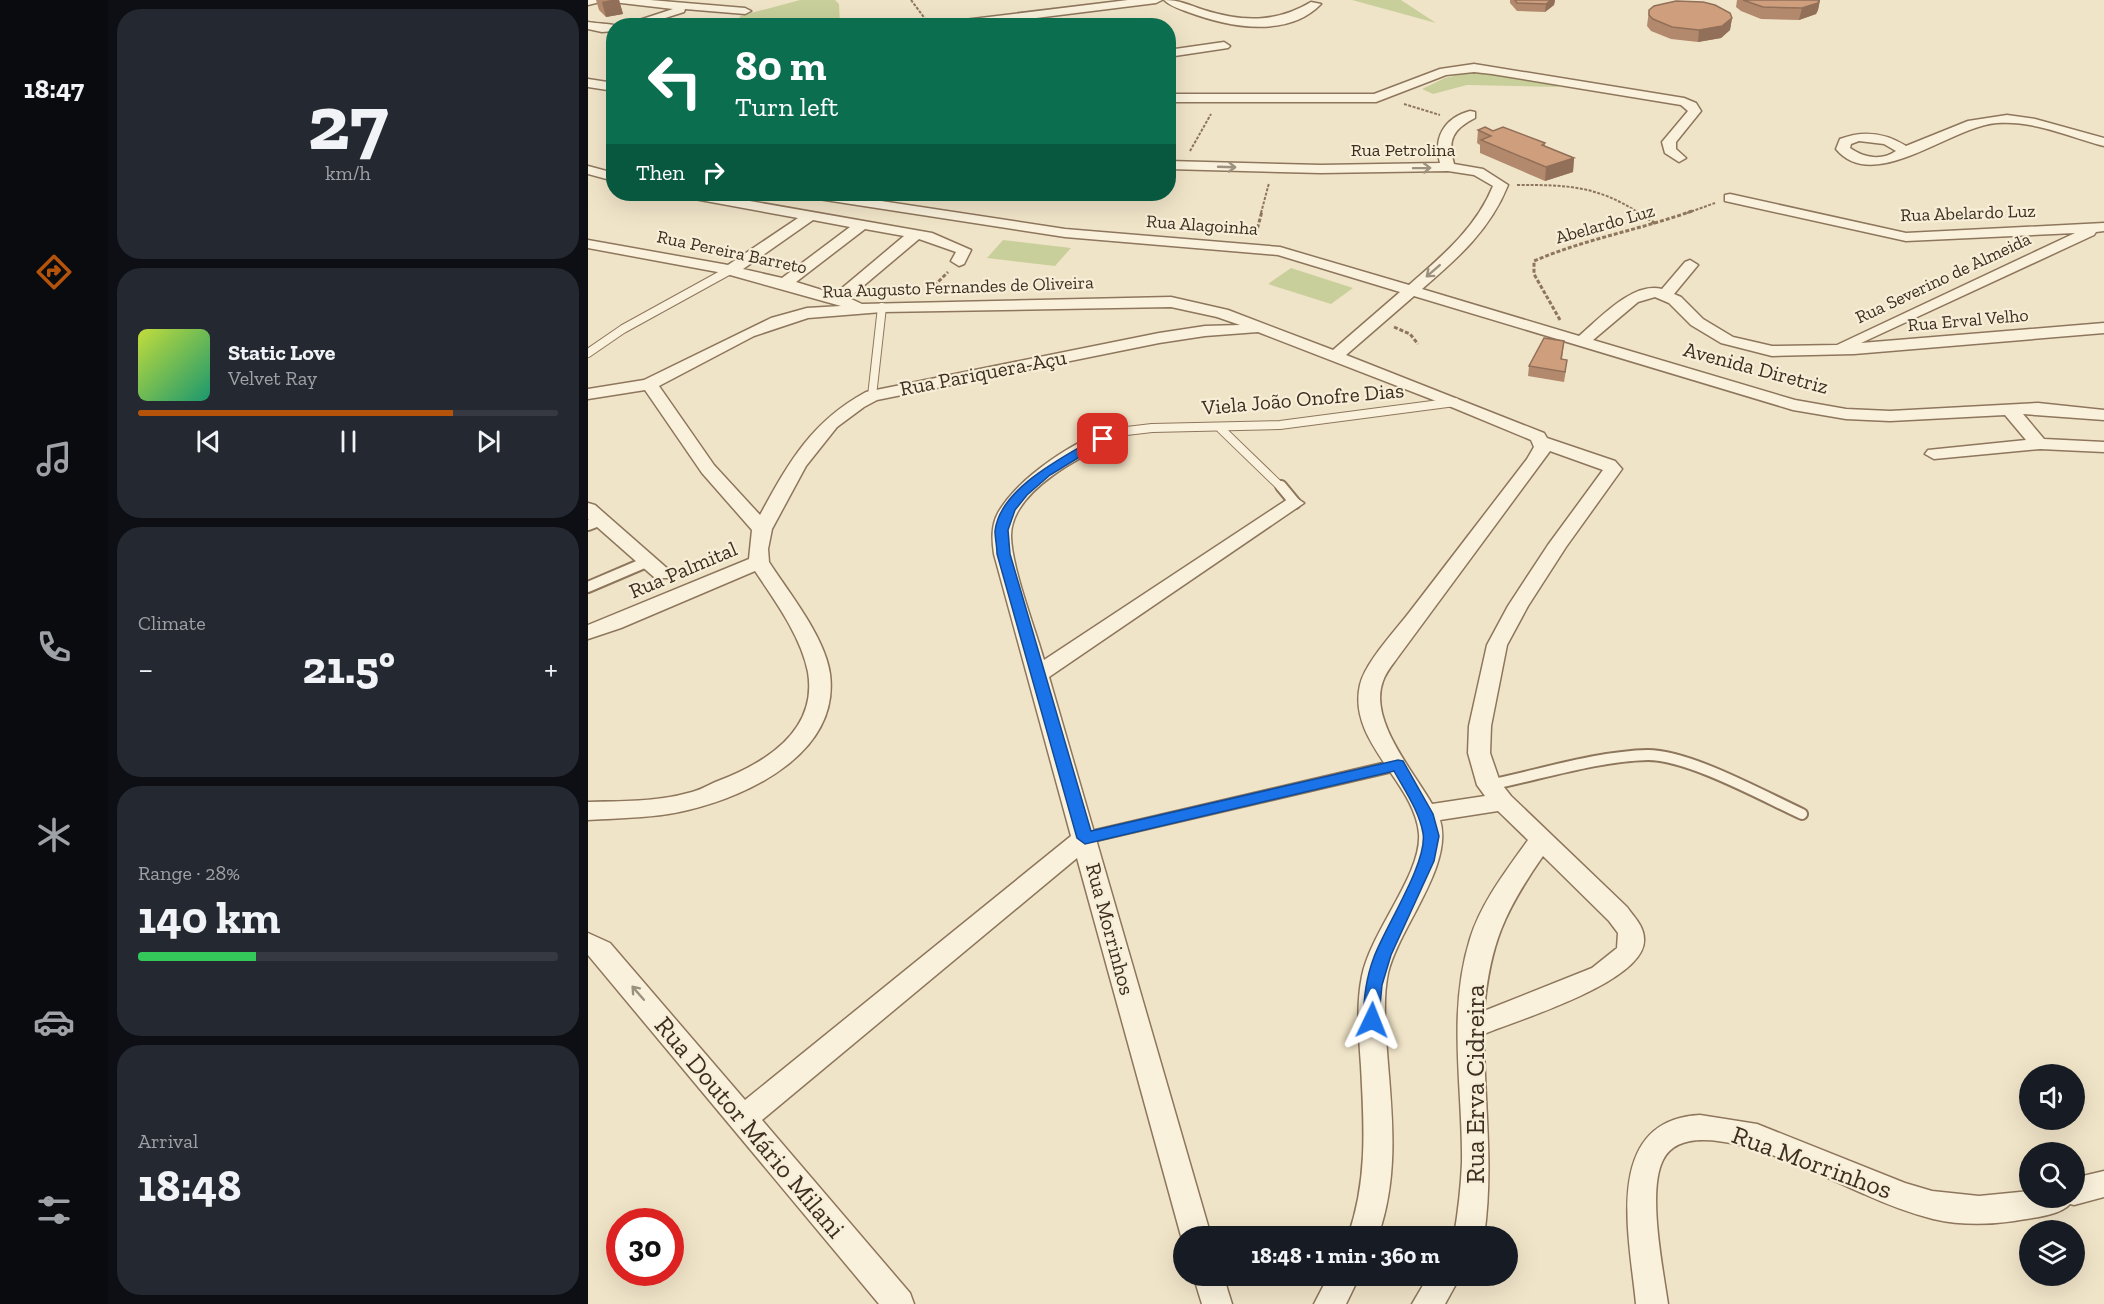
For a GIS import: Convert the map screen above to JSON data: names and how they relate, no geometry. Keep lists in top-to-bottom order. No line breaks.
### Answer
{"streets":{"street":["Rua Petrolina","Rua Abelardo Luz","Rua Alagoinha","Rua Pereira Barreto","Rua Severino de Almeida","Rua Augusto Fernandes de Oliveira","Rua Erval Velho","Avenida Diretriz","Rua Pariquera-Açu","Rua Palmital","Rua Morrinhos","Rua Erva Cidreira","Rua Doutor Mário Milani"],"lane":["Viela João Onofre Dias"],"path":["Abelardo Luz"]},"crossings":[["Rua Abelardo Luz","Abelardo Luz"],["Rua Abelardo Luz","Rua Severino de Almeida"],["Abelardo Luz","Rua Alagoinha"],["Abelardo Luz","Avenida Diretriz"],["Rua Alagoinha","Avenida Diretriz"],["Rua Pereira Barreto","Rua Augusto Fernandes de Oliveira"],["Rua Severino de Almeida","Rua Erval Velho"],["Rua Augusto Fernandes de Oliveira","Rua Pariquera-Açu"],["Rua Augusto Fernandes de Oliveira","Viela João Onofre Dias"],["Rua Augusto Fernandes de Oliveira","Rua Palmital"],["Rua Pariquera-Açu","Rua Palmital"],["Viela João Onofre Dias","Rua Morrinhos"]],"one_way":["Rua Doutor Mário Milani"],"page":{"tabs":"18:47","tile":[["27","km/h"],"Climate",["Range · 28%","140 km"],["Arrival","18:48"]],"turn":["80 m","Turn left"],"then":"Then","song":["Static Love","Velvet Ray"],"heat":["−","21.5°","+"],"limit":"30","trip":"18:48 · 1 min · 360 m"}}
